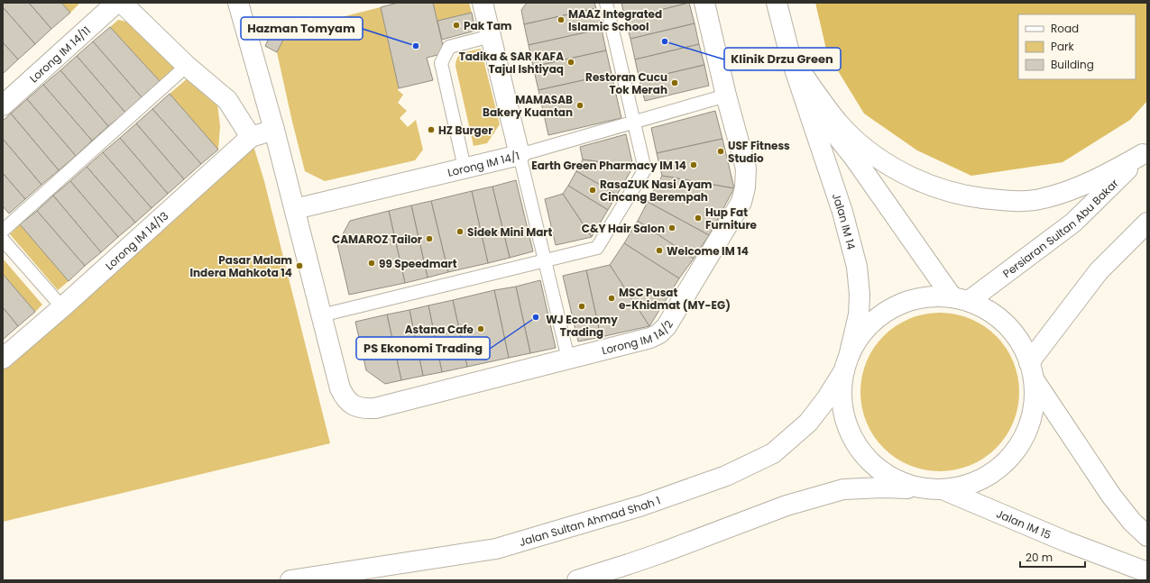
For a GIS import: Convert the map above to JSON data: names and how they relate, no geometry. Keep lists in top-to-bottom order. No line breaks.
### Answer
{"streets":{"street":["Lorong IM 14/11","Lorong IM 14/1","Jalan IM 14","Persiaran Sultan Abu Bakar","Lorong IM 14/13","Lorong IM 14/2","Jalan Sultan Ahmad Shah 1","Jalan IM 15"]},"crossings":[["Jalan IM 14","Persiaran Sultan Abu Bakar"],["Jalan IM 14","Jalan Sultan Ahmad Shah 1"]],"places":["MAAZ Integrated Islamic School","Pak Tam","Klinik Drzu Green","Hazman Tomyam","Tadika & SAR KAFA Tajul Ishtiyaq","Restoran Cucu Tok Merah","MAMASAB Bakery Kuantan","HZ Burger","USF Fitness Studio","Earth Green Pharmacy IM 14","RasaZUK Nasi Ayam Cincang Berempah","Hup Fat Furniture","C&Y Hair Salon","Sidek Mini Mart","CAMAROZ Tailor","Welcome IM 14","99 Speedmart","Pasar Malam Indera Mahkota 14","MSC Pusat e-Khidmat (MY-EG)","WJ Economy Trading","PS Ekonomi Trading","Astana Cafe"],"legend":["Road","Park","Building"],"scale_bar":"20 m"}
